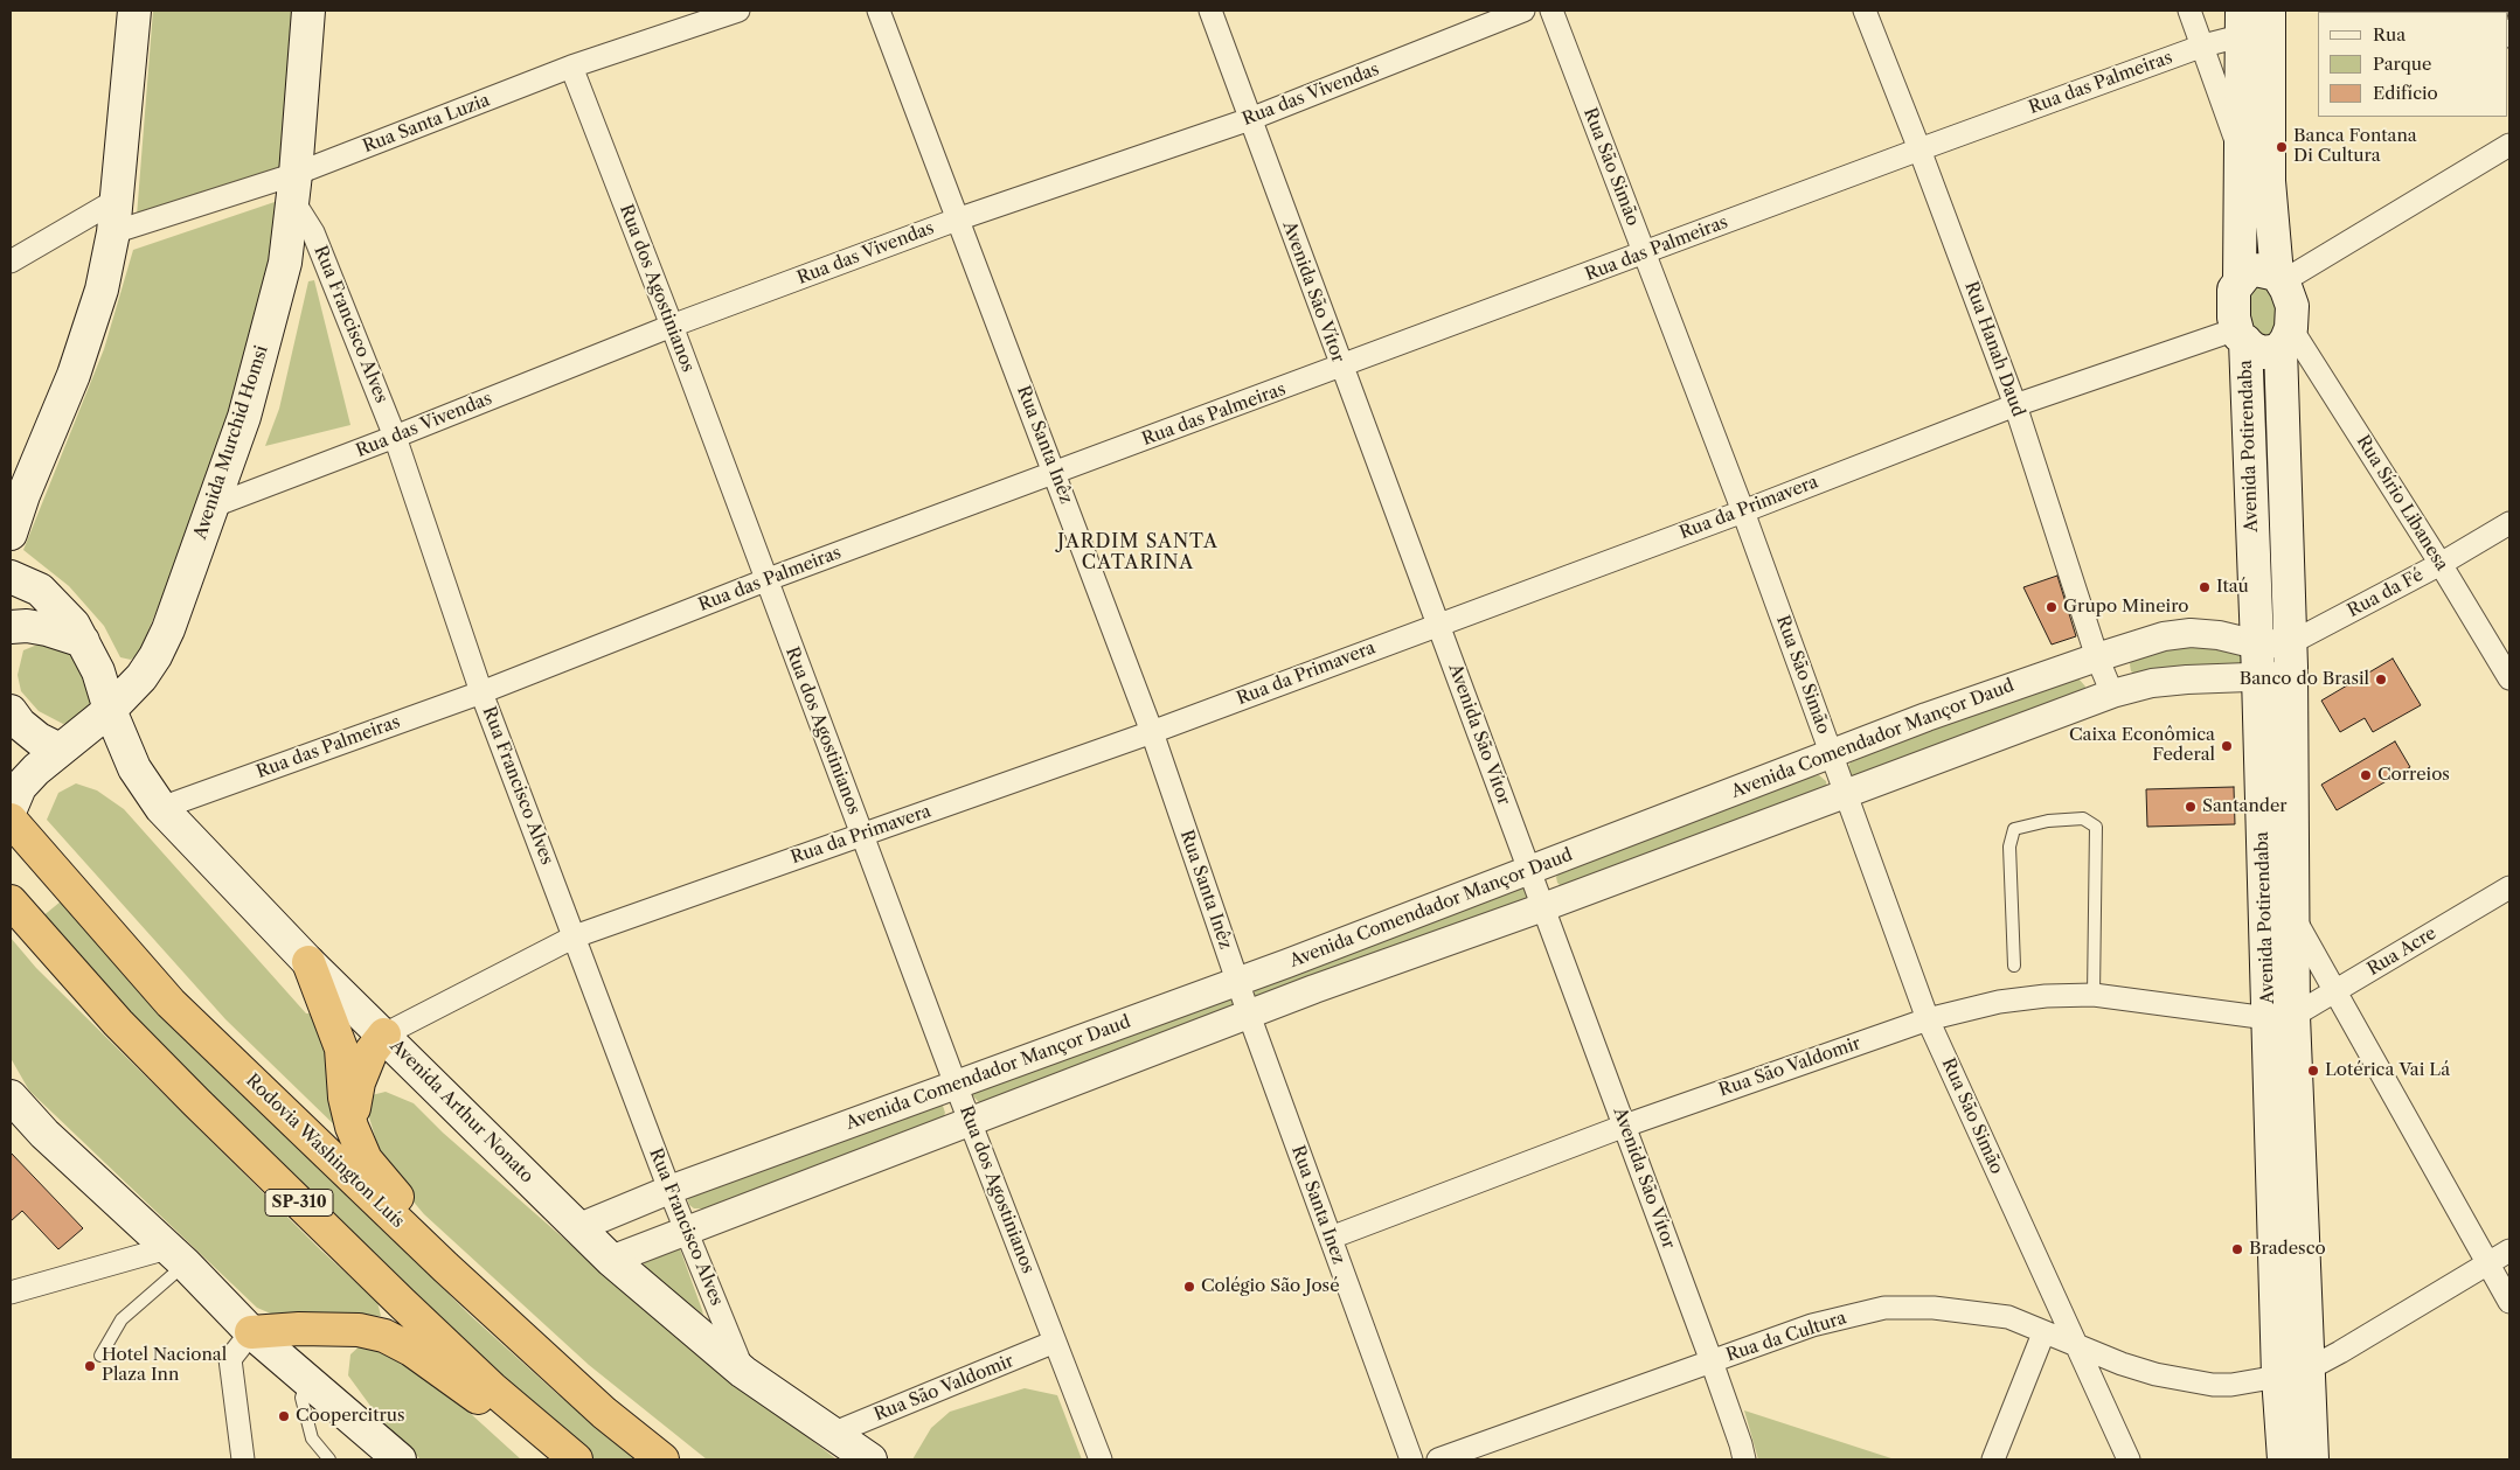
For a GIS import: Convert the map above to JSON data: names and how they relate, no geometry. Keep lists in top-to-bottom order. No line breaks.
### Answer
{"streets":{"highway":["Rodovia Washington Luís","SP-310"],"main road":["Avenida Murchid Homsi","Avenida Potirendaba","Avenida Arthur Nonato"],"street":["Rua das Palmeiras","Rua das Vivendas","Rua Santa Luzia","Rua São Simão","Rua dos Agostinianos","Avenida São Vítor","Rua Francisco Alves","Rua Hanah Daud","Rua Santa Inêz","Rua Sírio Libanesa","Rua da Primavera","Rua da Fé","Avenida Comendador Mançor Daud","Rua Acre","Rua São Valdomir","Rua Santa Inez","Rua da Cultura"]},"crossings":[["Rua das Palmeiras","Rua São Simão"],["Rua das Palmeiras","Rua dos Agostinianos"],["Rua das Palmeiras","Avenida São Vítor"],["Rua das Palmeiras","Rua Francisco Alves"],["Rua das Palmeiras","Rua Hanah Daud"],["Rua das Palmeiras","Rua Santa Inêz"],["Rua das Palmeiras","Avenida Arthur Nonato"],["Rua das Vivendas","Rua dos Agostinianos"],["Rua das Vivendas","Avenida São Vítor"],["Rua das Vivendas","Rua Francisco Alves"],["Rua das Vivendas","Avenida Murchid Homsi"],["Rua das Vivendas","Rua Santa Inêz"],["Rua Santa Luzia","Rua dos Agostinianos"],["Rua Santa Luzia","Rua Francisco Alves"],["Rua Santa Luzia","Avenida Murchid Homsi"],["Rua São Simão","Rua da Primavera"],["Rua São Simão","Avenida Comendador Mançor Daud"],["Rua São Simão","Rua São Valdomir"],["Rua São Simão","Rua da Cultura"],["Rua dos Agostinianos","Rua da Primavera"],["Rua dos Agostinianos","Avenida Comendador Mançor Daud"],["Rua dos Agostinianos","Rua São Valdomir"],["Avenida São Vítor","Rua da Primavera"],["Avenida São Vítor","Avenida Comendador Mançor Daud"],["Avenida São Vítor","Rua São Valdomir"],["Avenida São Vítor","Rua da Cultura"],["Rua Francisco Alves","Avenida Murchid Homsi"],["Rua Francisco Alves","Rua da Primavera"],["Rua Francisco Alves","Avenida Comendador Mançor Daud"],["Rua Francisco Alves","Avenida Arthur Nonato"],["Rua Hanah Daud","Rua da Primavera"],["Rua Hanah Daud","Avenida Comendador Mançor Daud"],["Avenida Murchid Homsi","Avenida Arthur Nonato"],["Rua Santa Inêz","Rua da Primavera"],["Rua Santa Inêz","Avenida Comendador Mançor Daud"],["Rua Santa Inêz","Rua Santa Inez"],["Avenida Potirendaba","Rua Sírio Libanesa"],["Avenida Potirendaba","Rua da Primavera"],["Avenida Potirendaba","Rua da Fé"],["Avenida Potirendaba","Avenida Comendador Mançor Daud"],["Avenida Potirendaba","Rua Acre"],["Avenida Potirendaba","Rua São Valdomir"],["Avenida Potirendaba","Rua da Cultura"],["Rua Sírio Libanesa","Rua da Primavera"],["Rua Sírio Libanesa","Rua da Fé"],["Rua da Primavera","Avenida Arthur Nonato"],["Rua da Fé","Avenida Comendador Mançor Daud"],["Avenida Comendador Mançor Daud","Avenida Arthur Nonato"],["Avenida Comendador Mançor Daud","Rua Santa Inez"],["Rua Acre","Rua São Valdomir"],["Rua São Valdomir","Avenida Arthur Nonato"],["Rua São Valdomir","Rua Santa Inez"]],"districts":["JARDIM SANTA CATARINA"],"places":["Banca Fontana Di Cultura","Itaú","Grupo Mineiro","Banco do Brasil","Caixa Econômica Federal","Correios","Santander","Lotérica Vai Lá","Bradesco","Colégio São José","Hotel Nacional Plaza Inn","Coopercitrus"],"legend":["Rua","Parque","Edifício"]}
